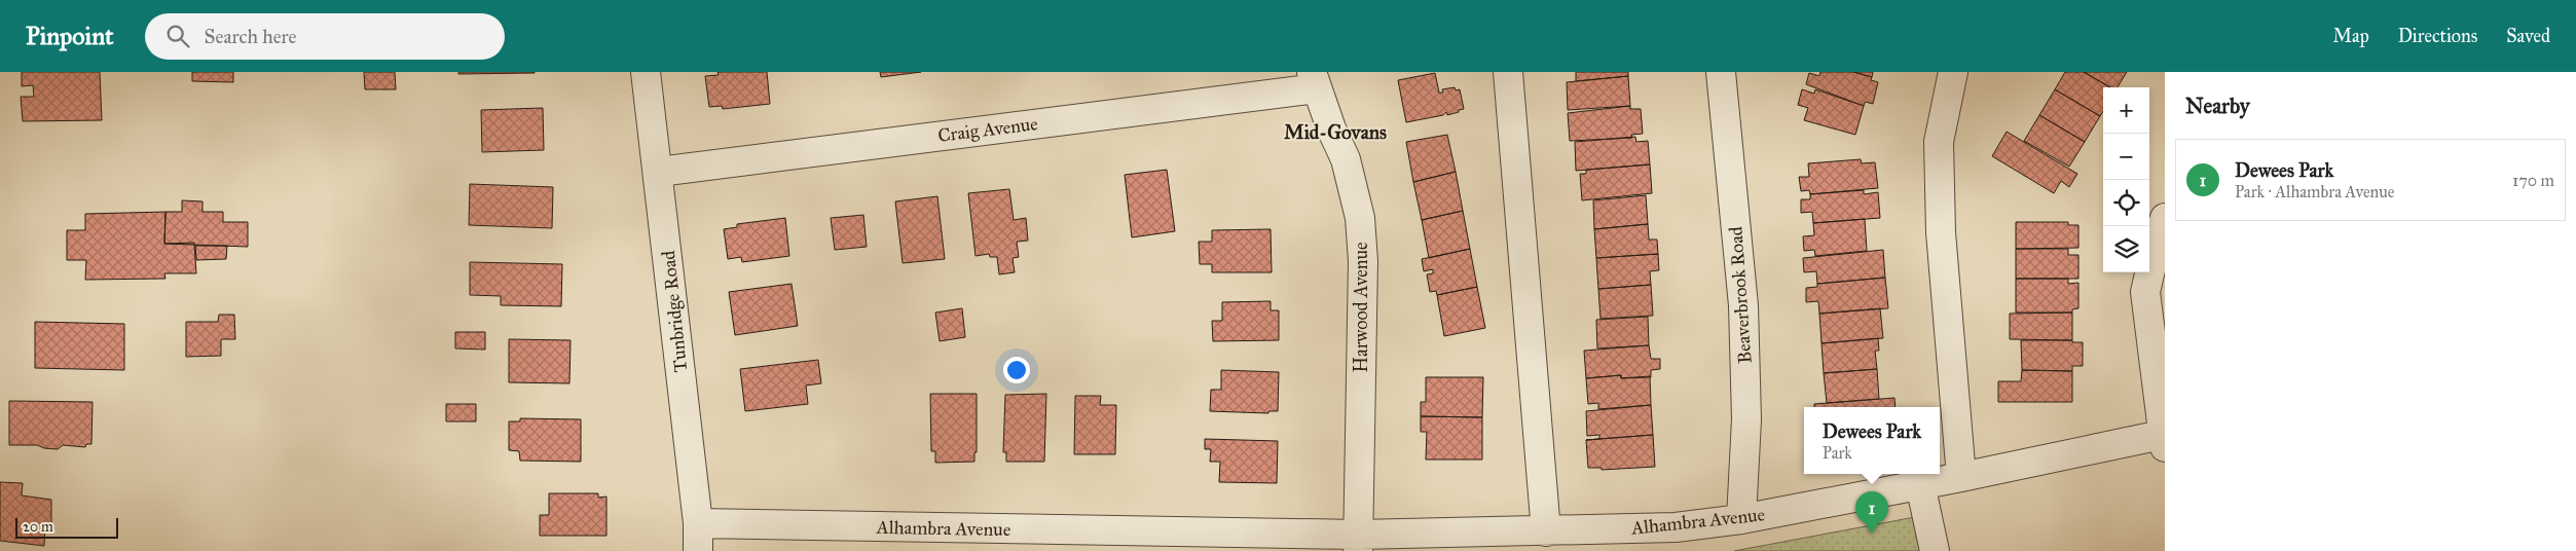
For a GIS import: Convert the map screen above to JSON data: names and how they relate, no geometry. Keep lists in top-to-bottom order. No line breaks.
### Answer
{"streets":{"street":["Craig Avenue","Beaverbrook Road","Harwood Avenue","Tunbridge Road","Alhambra Avenue"]},"crossings":[["Craig Avenue","Harwood Avenue"],["Craig Avenue","Tunbridge Road"],["Beaverbrook Road","Alhambra Avenue"],["Harwood Avenue","Alhambra Avenue"],["Tunbridge Road","Alhambra Avenue"]],"districts":["Mid-Govans"],"scale_bar":"20 m","page":{"header":"Pinpoint","search":"Search here","nav":["Map","Directions","Saved"],"heading":"Nearby","map_buttons":["+","−"],"list":[{"mark":"1","name":"Dewees Park","note":"Park · Alhambra Avenue","value":"170 m"}],"popup":["Dewees Park","Park"],"pins":"1","scale":"20 m"}}
